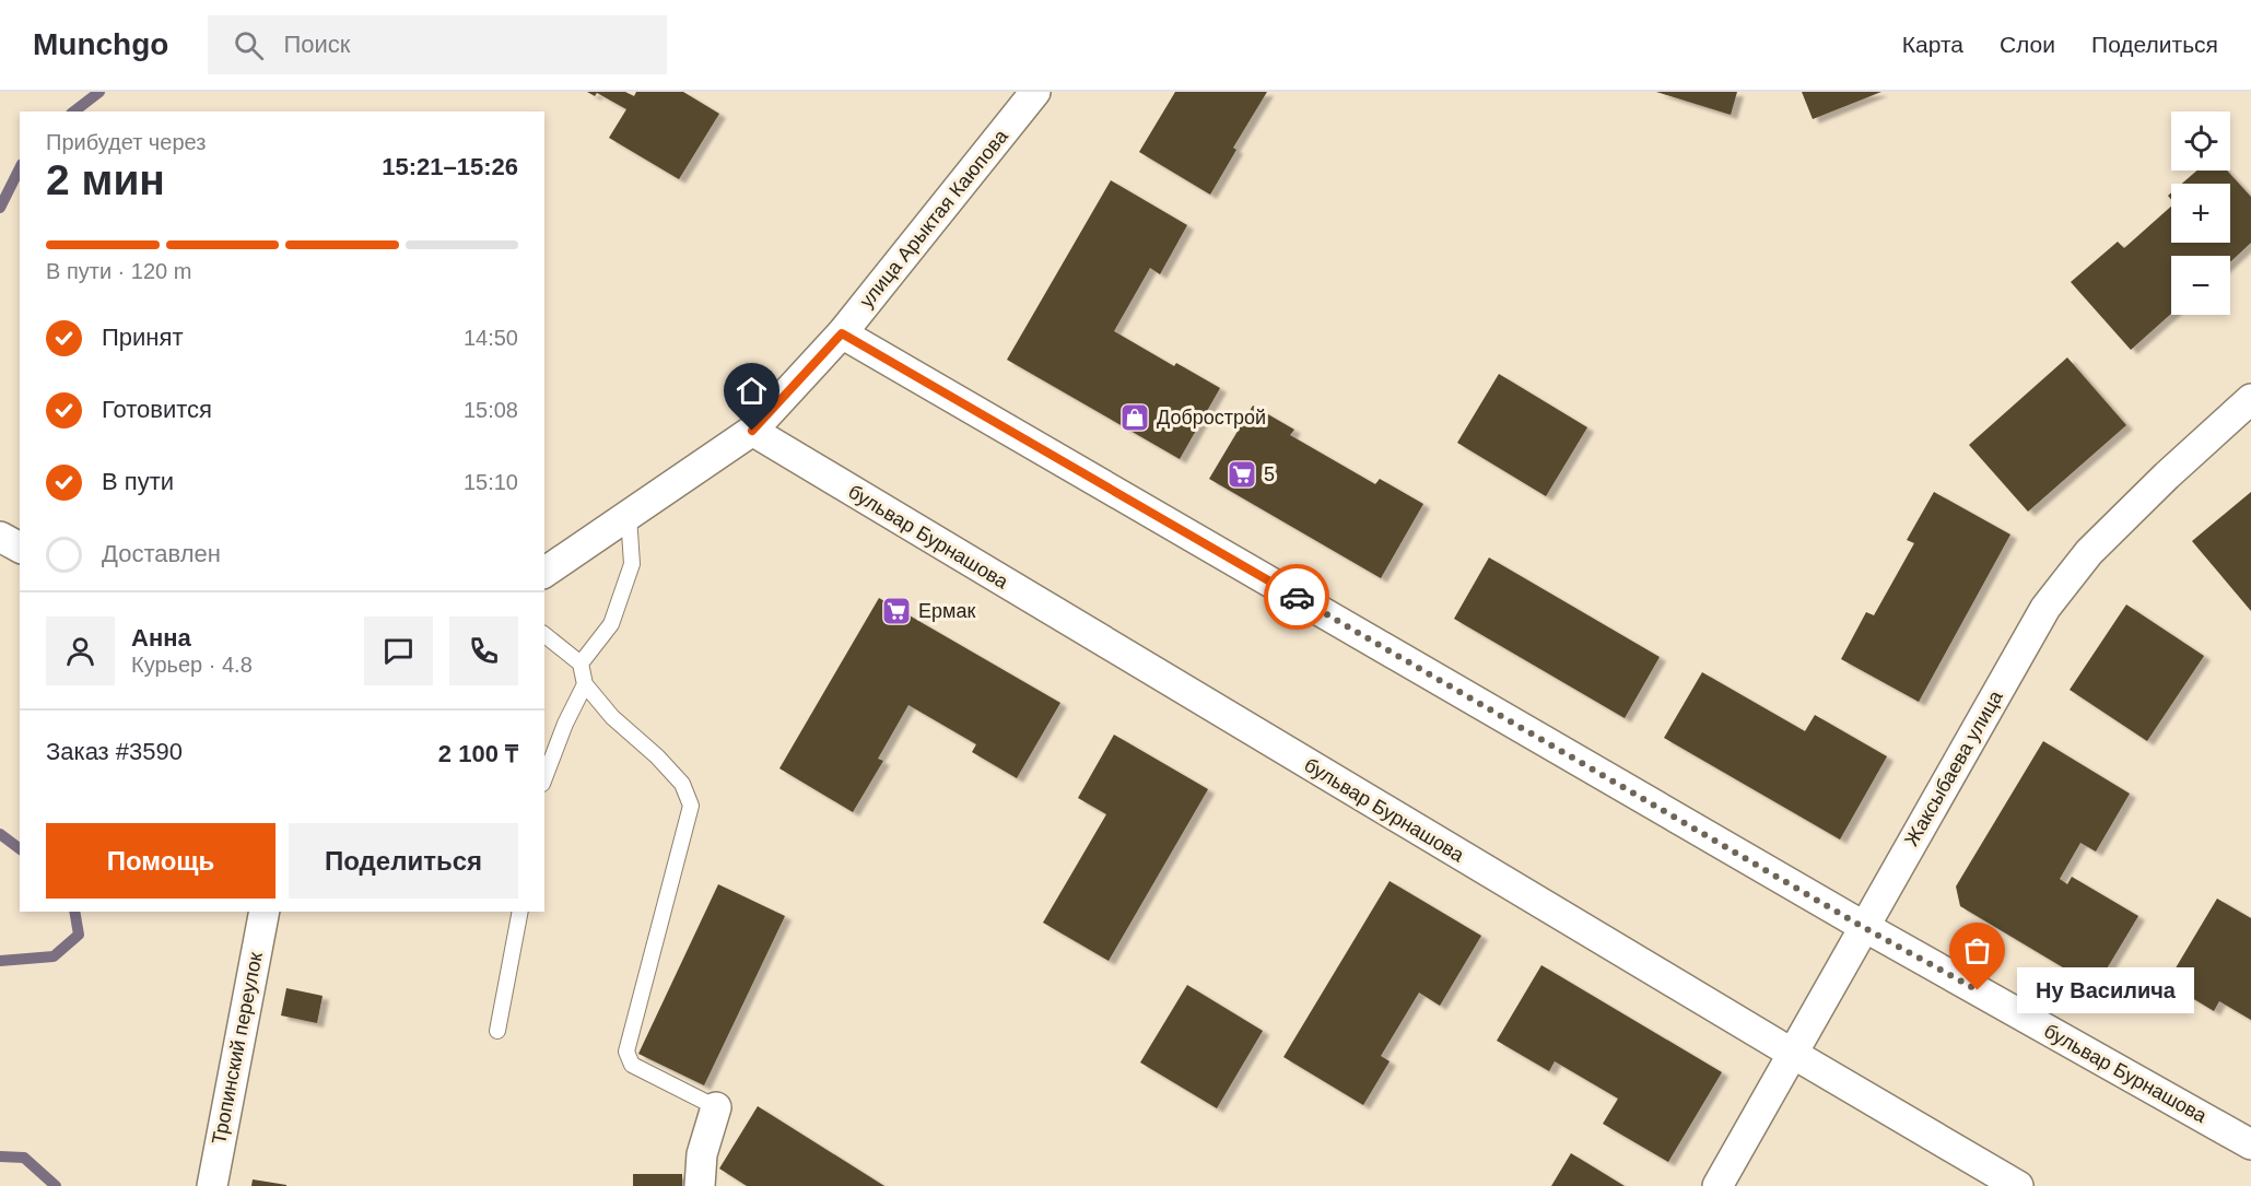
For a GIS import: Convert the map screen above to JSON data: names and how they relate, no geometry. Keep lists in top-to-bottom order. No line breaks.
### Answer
{"streets":{"street":["улица Арыктая Каюпова","бульвар Бурнашова","Жаксыбаева улица","Тропинский переулок"]},"crossings":[["улица Арыктая Каюпова","бульвар Бурнашова"],["бульвар Бурнашова","Жаксыбаева улица"]],"places":{"shop":["Добрострой"],"supermarket":["5","Ермак"],"other":["Ну Василича"]},"page":{"header":"Munchgo","search":"Поиск","nav":["Карта","Слои","Поделиться"],"map_buttons":["+","−"],"heading":["2 мин","Прибудет через","15:21–15:26"],"panel":["Анна","Курьер · 4.8","Заказ #3590","2 100 ₸"],"bar":"В пути · 120 m","list":[["Принят","14:50"],["Готовится","15:08"],["В пути","15:10"],"Доставлен"],"buttons":["Помощь","Поделиться"],"bubble":"Ну Василича"}}
